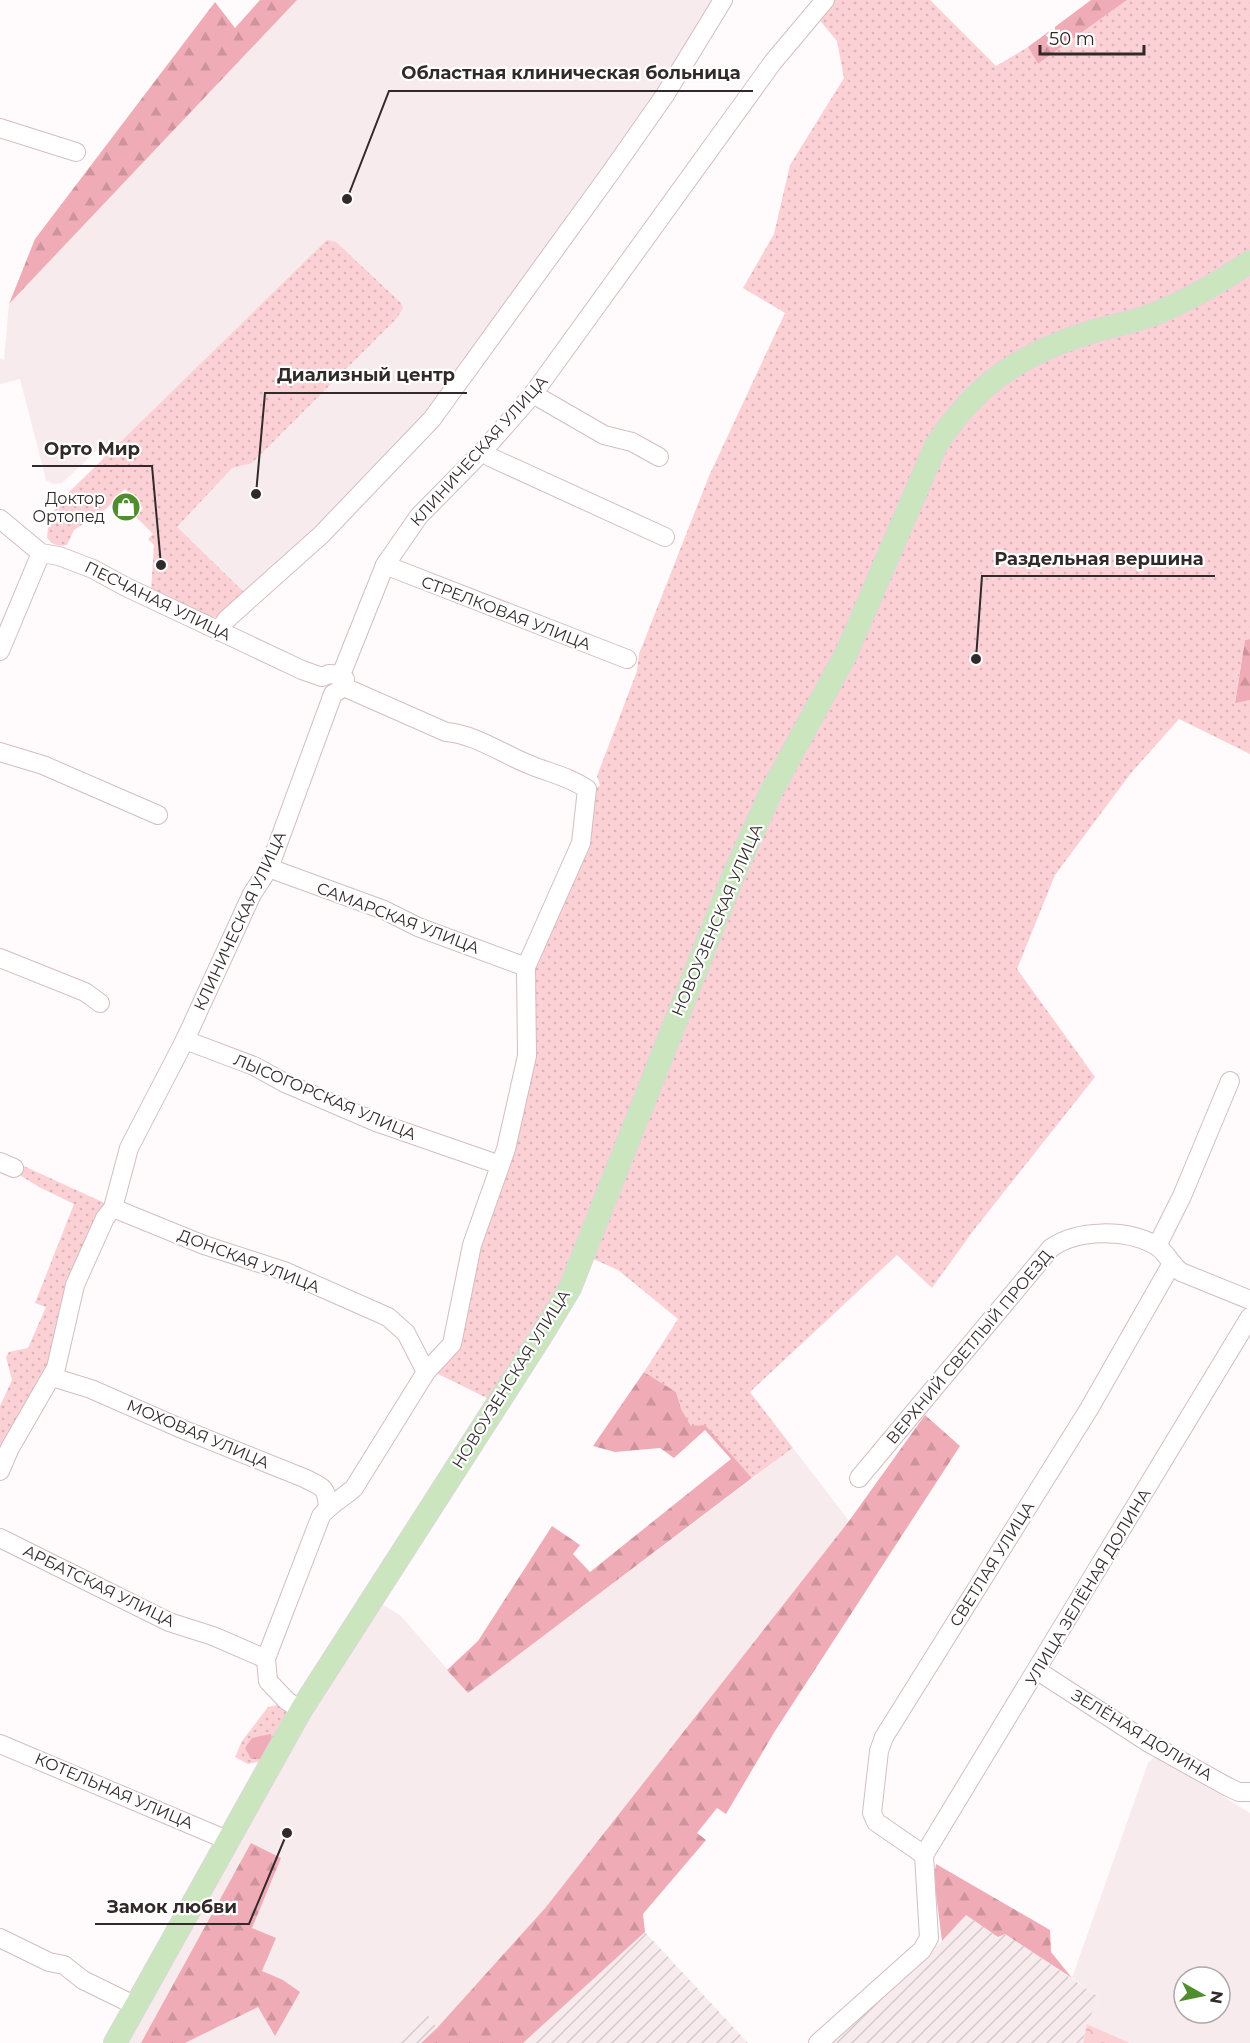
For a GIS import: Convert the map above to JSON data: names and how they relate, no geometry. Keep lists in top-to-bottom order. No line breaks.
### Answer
{"streets":{"main road":["НОВОУЗЕНСКАЯ УЛИЦА"],"street":["КЛИНИЧЕСКАЯ УЛИЦА","ПЕСЧАНАЯ УЛИЦА","СТРЕЛКОВАЯ УЛИЦА","САМАРСКАЯ УЛИЦА","ЛЫСОГОРСКАЯ УЛИЦА","ДОНСКАЯ УЛИЦА","ВЕРХНИЙ СВЕТЛЫЙ ПРОЕЗД","МОХОВАЯ УЛИЦА","СВЕТЛАЯ УЛИЦА","АРБАТСКАЯ УЛИЦА","УЛИЦА ЗЕЛЁНАЯ ДОЛИНА","ЗЕЛЁНАЯ ДОЛИНА","КОТЕЛЬНАЯ УЛИЦА"]},"crossings":[["КЛИНИЧЕСКАЯ УЛИЦА","ПЕСЧАНАЯ УЛИЦА"],["КЛИНИЧЕСКАЯ УЛИЦА","СТРЕЛКОВАЯ УЛИЦА"],["КЛИНИЧЕСКАЯ УЛИЦА","САМАРСКАЯ УЛИЦА"],["КЛИНИЧЕСКАЯ УЛИЦА","ЛЫСОГОРСКАЯ УЛИЦА"],["КЛИНИЧЕСКАЯ УЛИЦА","ДОНСКАЯ УЛИЦА"],["КЛИНИЧЕСКАЯ УЛИЦА","МОХОВАЯ УЛИЦА"],["ПЕСЧАНАЯ УЛИЦА","САМАРСКАЯ УЛИЦА"],["НОВОУЗЕНСКАЯ УЛИЦА","КОТЕЛЬНАЯ УЛИЦА"],["СВЕТЛАЯ УЛИЦА","УЛИЦА ЗЕЛЁНАЯ ДОЛИНА"],["УЛИЦА ЗЕЛЁНАЯ ДОЛИНА","ЗЕЛЁНАЯ ДОЛИНА"]],"places":{"other":["Областная клиническая больница","Диализный центр","Орто Мир","Раздельная вершина","Замок любви"],"shop":["Доктор Ортопед"]},"scale_bar":"50 m","north":"right"}
